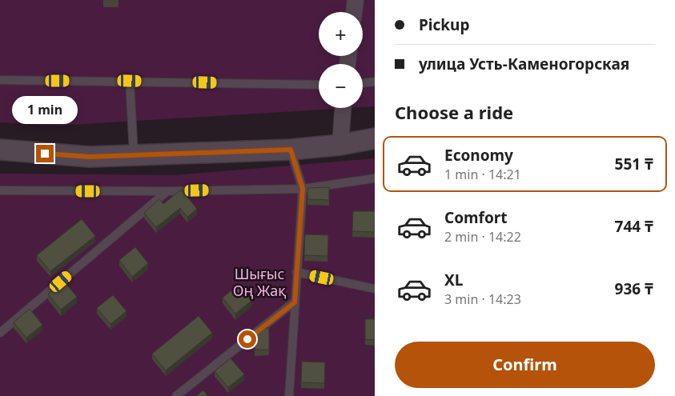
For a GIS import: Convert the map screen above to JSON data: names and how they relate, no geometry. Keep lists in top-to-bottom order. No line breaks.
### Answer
{"parks":["Шығыс Оң Жақ"],"page":{"banner":["Pickup","улица Усть-Каменогорская"],"map_buttons":["+","−"],"heading":"Choose a ride","bubble":"1 min","list":[{"name":"Economy","note":"1 min · 14:21","value":"551 ₸"},{"name":"Comfort","note":"2 min · 14:22","value":"744 ₸"},{"name":"XL","note":"3 min · 14:23","value":"936 ₸"}],"buttons":"Confirm"}}
